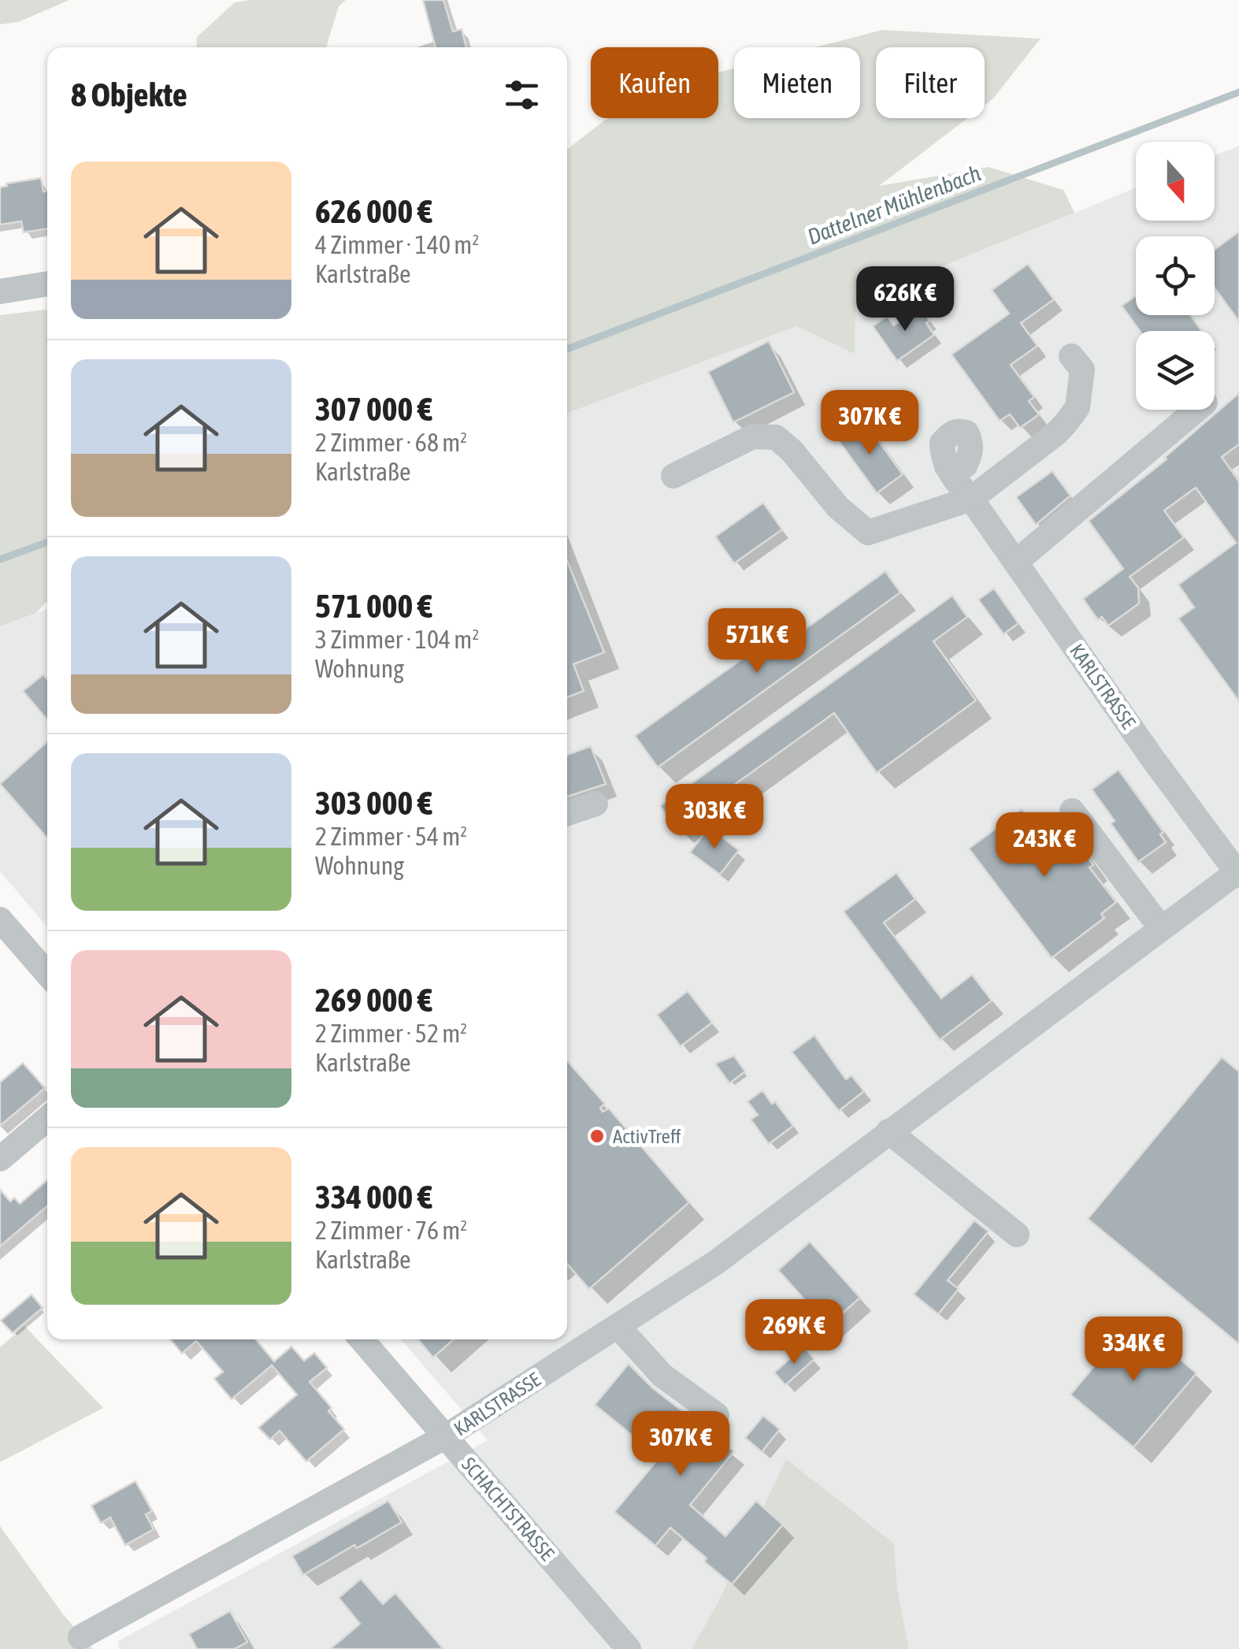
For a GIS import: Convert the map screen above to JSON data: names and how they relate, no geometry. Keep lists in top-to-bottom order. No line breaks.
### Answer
{"streets":{"street":["KARLSTRASSE","SCHACHTSTRASSE"]},"crossings":[["KARLSTRASSE","SCHACHTSTRASSE"]],"water":["Dattelner Mühlenbach"],"places":["ActivTreff"],"north":"bottom","page":{"chip":["Kaufen","Mieten","Filter"],"heading":"8 Objekte","list":[{"name":"626 000 €","note":"4 Zimmer · 140 m² · Karlstraße"},{"name":"307 000 €","note":"2 Zimmer · 68 m² · Karlstraße"},{"name":"571 000 €","note":"3 Zimmer · 104 m² · Wohnung"},{"name":"303 000 €","note":"2 Zimmer · 54 m² · Wohnung"},{"name":"269 000 €","note":"2 Zimmer · 52 m² · Karlstraße"},{"name":"334 000 €","note":"2 Zimmer · 76 m² · Karlstraße"}],"price":["626K €","307K €","571K €","303K €","243K €","269K €","334K €","307K €"]}}
